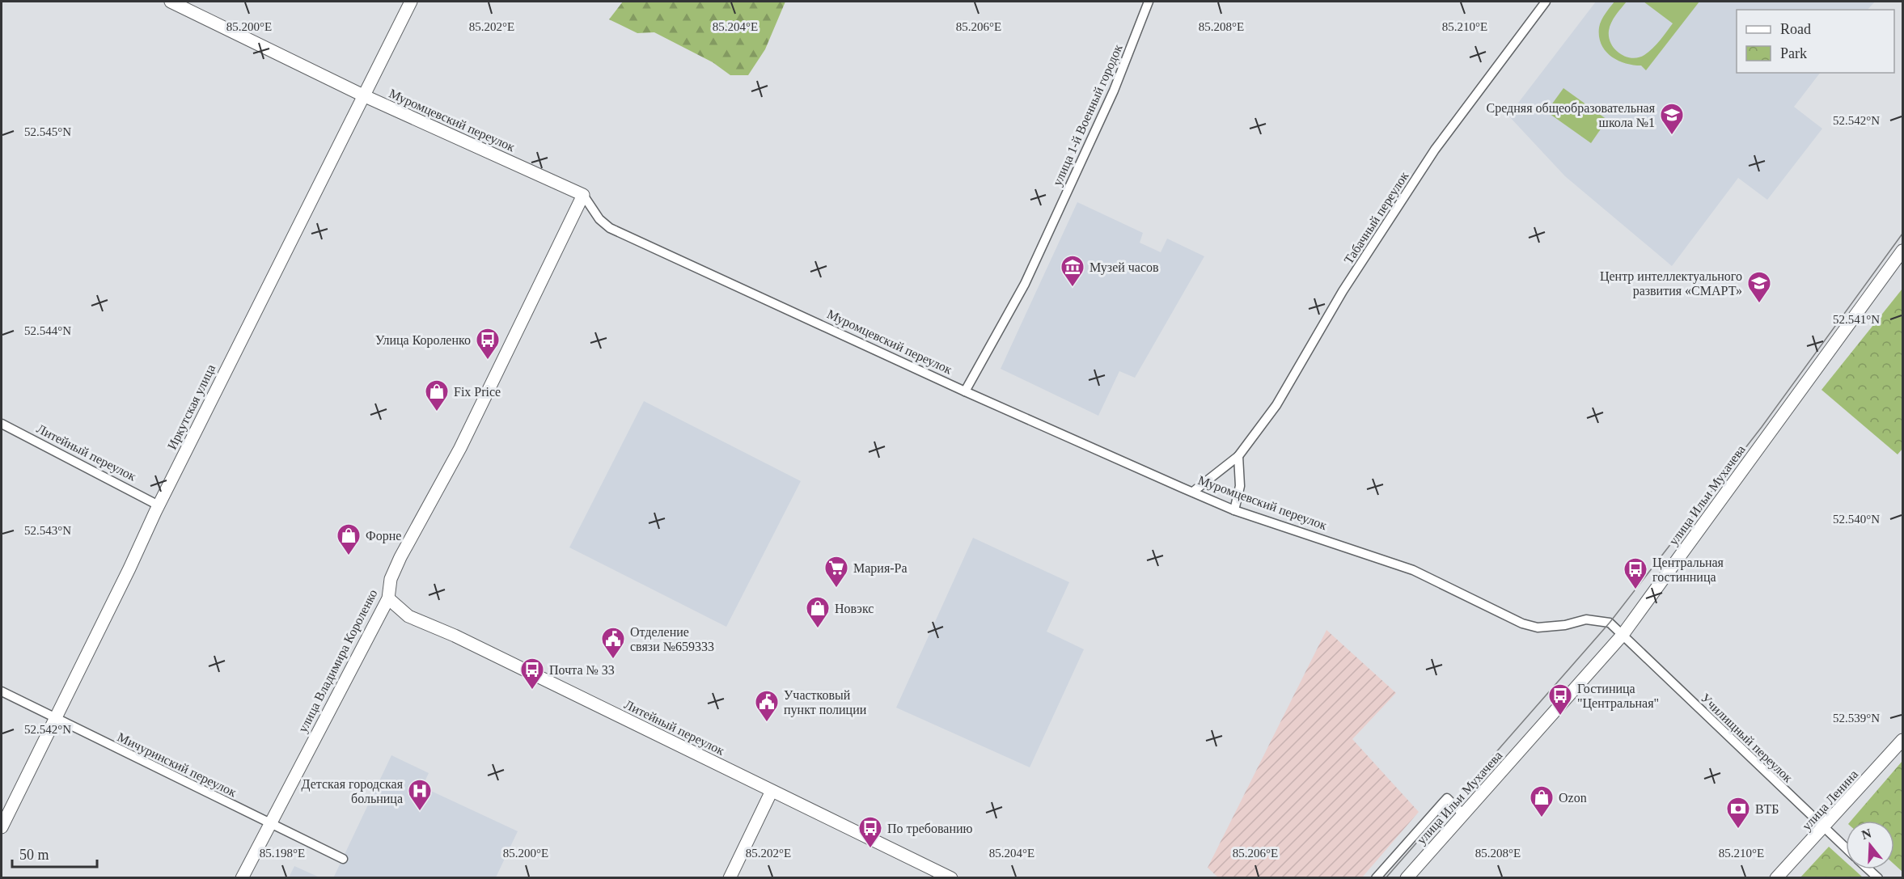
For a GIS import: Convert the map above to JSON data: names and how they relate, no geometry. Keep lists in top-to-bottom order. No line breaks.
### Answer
{"streets":{"main road":["Муромцевский переулок","Иркутская улица","Литейный переулок","улица Ильи Мухачева","улица Владимира Короленко","улица Ленина"],"street":["улица 1-й Военный городок","Табачный переулок","Училищный переулок","Мичуринский переулок"]},"crossings":[["улица 1-й Военный городок","Муромцевский переулок"],["Муромцевский переулок","Табачный переулок"],["Муромцевский переулок","Иркутская улица"],["Муромцевский переулок","улица Ильи Мухачева"],["Муромцевский переулок","улица Владимира Короленко"],["Муромцевский переулок","Училищный переулок"],["Иркутская улица","Литейный переулок"],["Иркутская улица","Мичуринский переулок"],["Литейный переулок","улица Владимира Короленко"],["улица Ильи Мухачева","Училищный переулок"],["улица Владимира Короленко","Мичуринский переулок"],["Училищный переулок","улица Ленина"]],"places":{"school or university":["Средняя общеобразовательная школа №1","Центр интеллектуального развития «СМАРТ»"],"museum":["Музей часов"],"bus stop":["Улица Короленко","Центральная гостинница","Почта № 33","Гостиница \"Центральная\"","По требованию"],"shop":["Fix Price","Форне","Новэкс","Ozon"],"supermarket":["Мария-Ра"],"public building":["Отделение связи №659333","Участковый пункт полиции"],"hospital":["Детская городская больница"],"bank":["ВТБ"]},"legend":["Road","Park"],"scale_bar":"50 m","north":"top","coordinates":["85.200°E","85.202°E","85.204°E","85.206°E","85.208°E","85.210°E","52.542°N","52.545°N","52.541°N","52.544°N","52.540°N","52.543°N","52.539°N","85.198°E"]}
